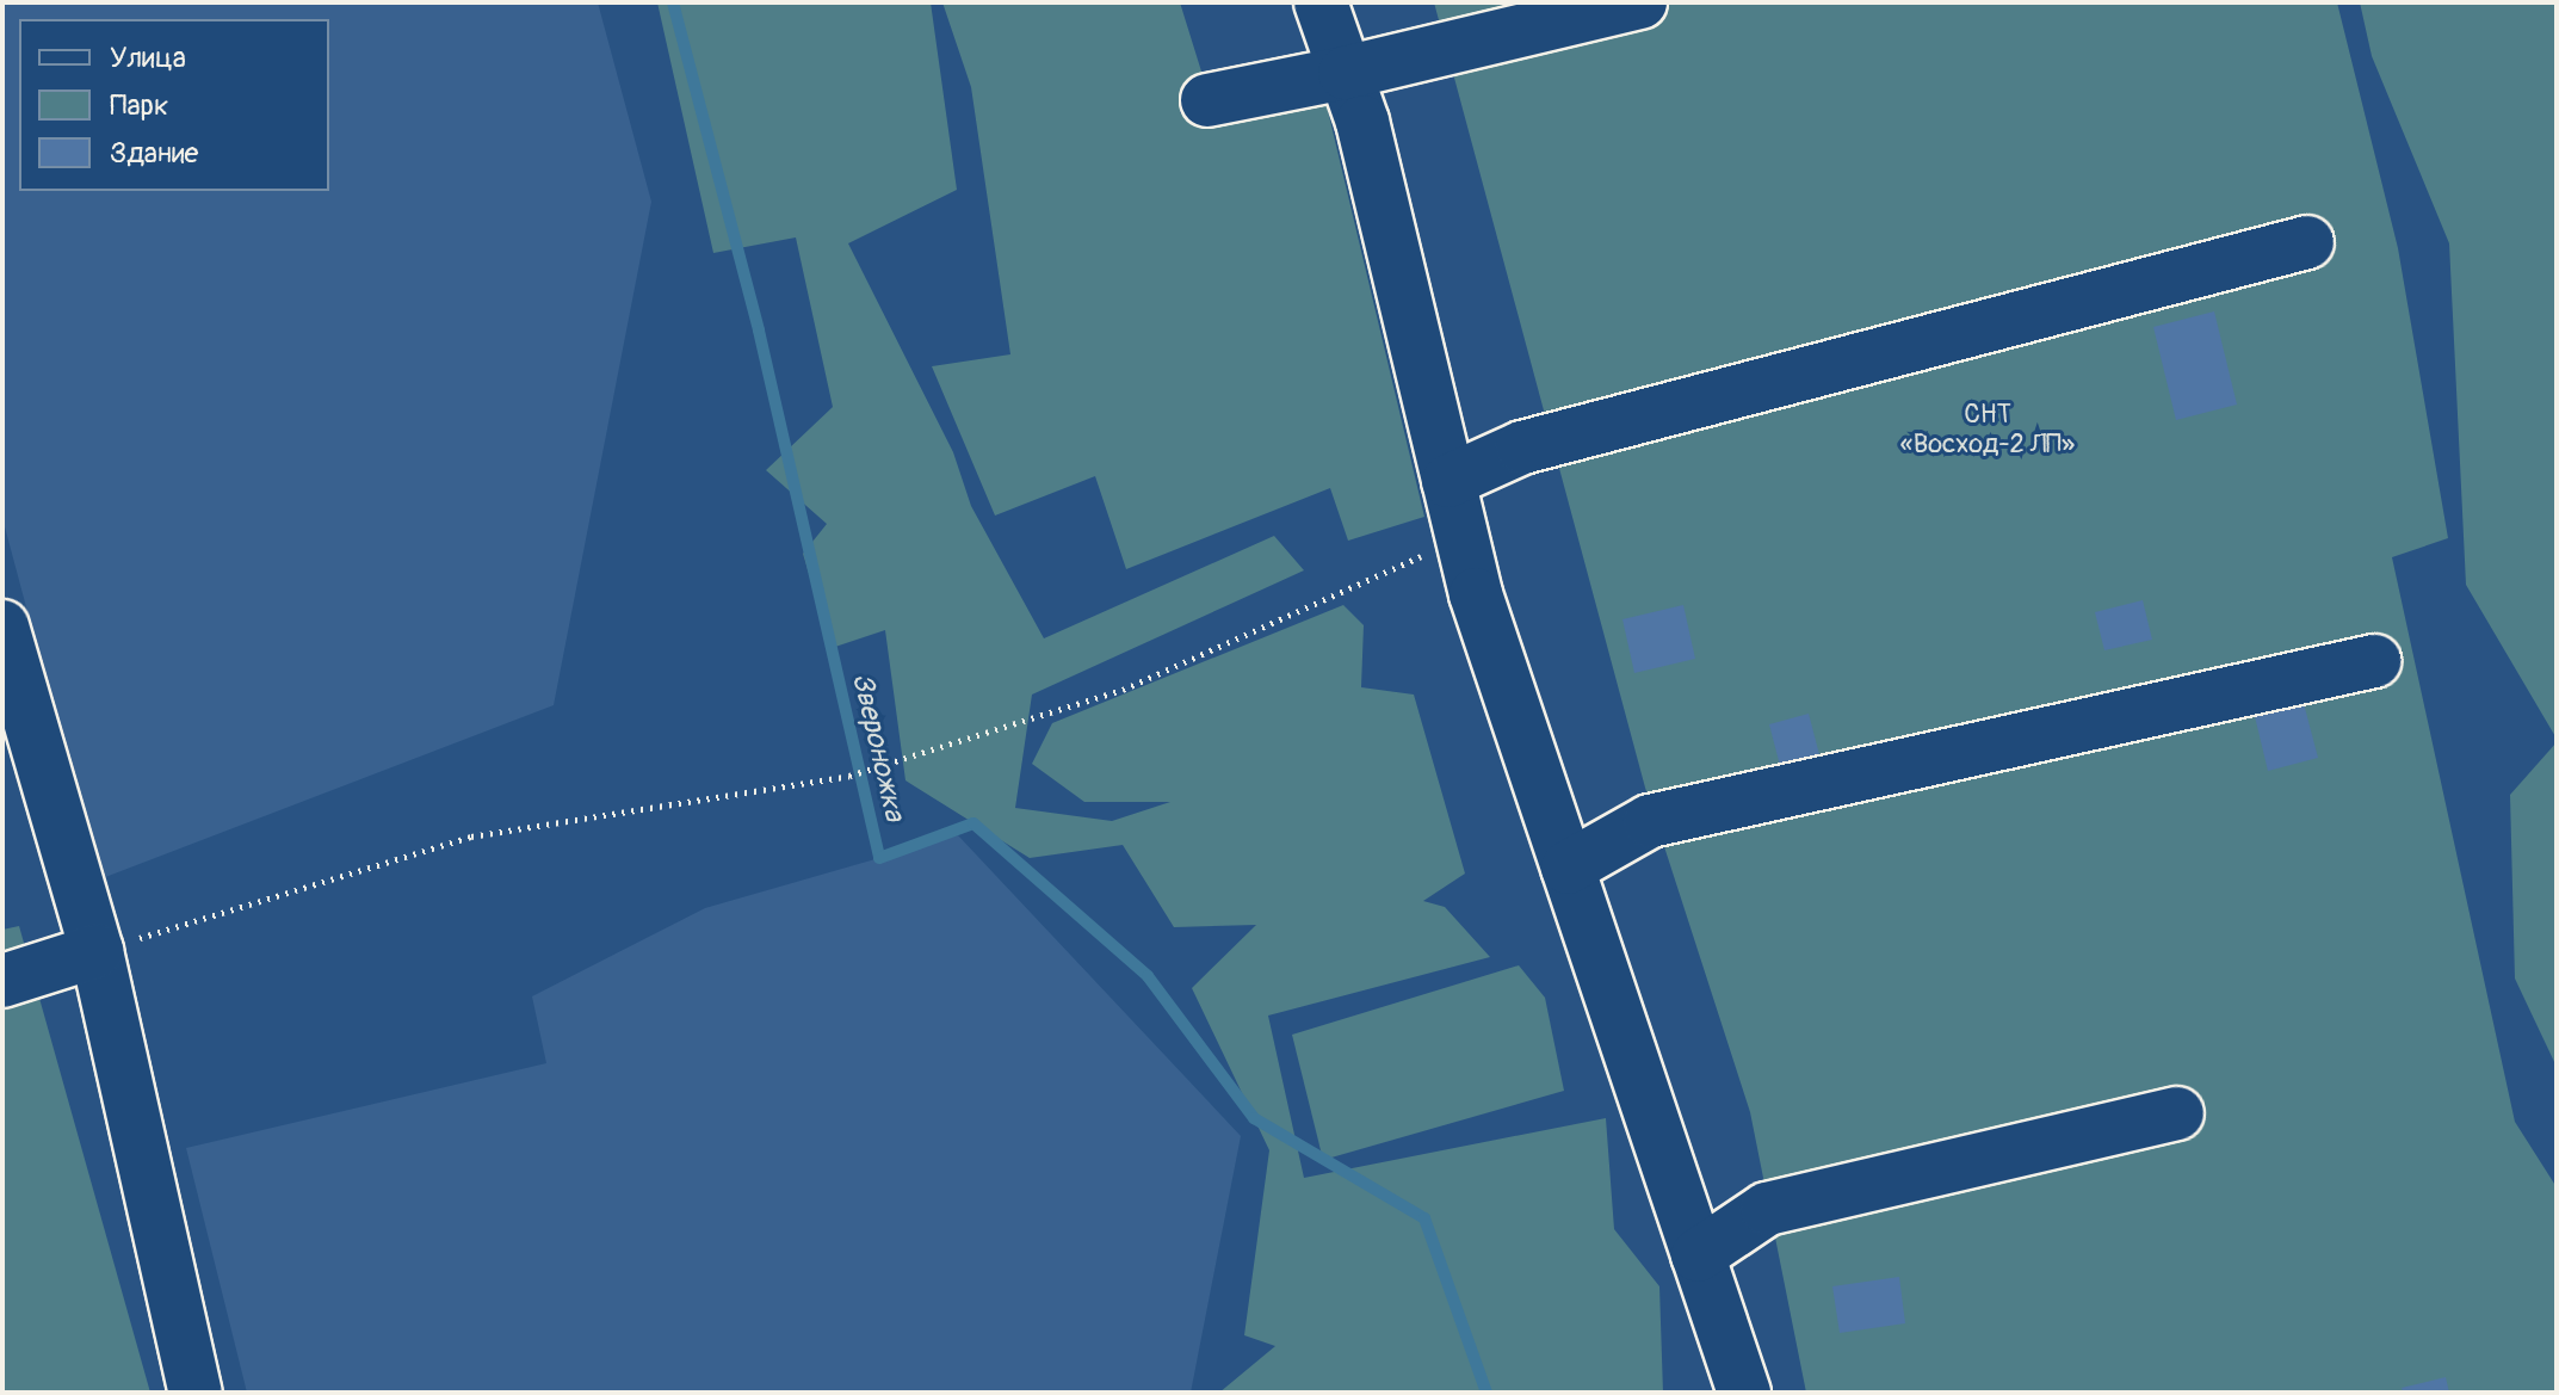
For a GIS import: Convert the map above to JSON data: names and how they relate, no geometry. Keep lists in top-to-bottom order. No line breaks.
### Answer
{"water":["Звероножка"],"parks":["СНТ «Восход-2 ЛП»"],"legend":["Улица","Парк","Здание"]}
